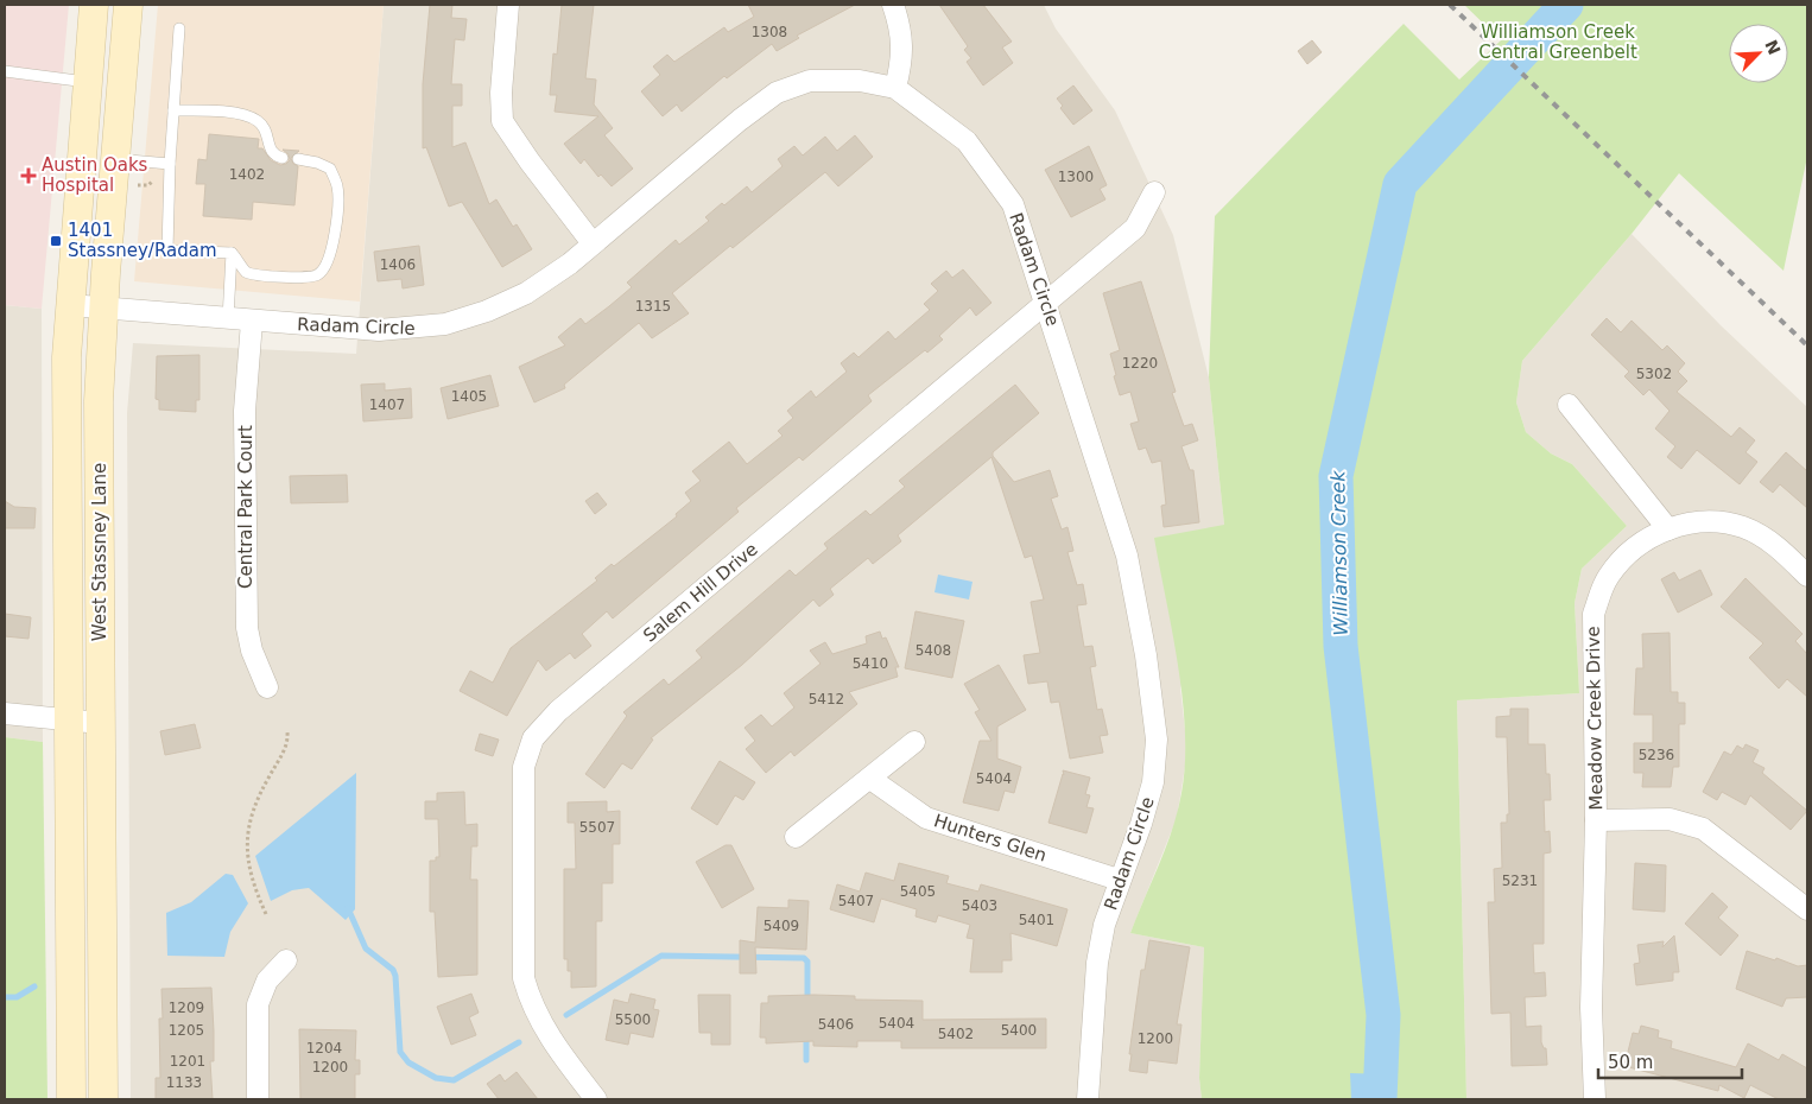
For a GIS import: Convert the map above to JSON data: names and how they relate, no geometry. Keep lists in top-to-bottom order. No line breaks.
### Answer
{"streets":{"main road":["West Stassney Lane"],"street":["Radam Circle","Central Park Court","Salem Hill Drive","Meadow Creek Drive","Hunters Glen"]},"crossings":[["Radam Circle","Central Park Court"],["Radam Circle","West Stassney Lane"],["Radam Circle","Salem Hill Drive"],["Radam Circle","Hunters Glen"]],"water":["Williamson Creek"],"parks":["Williamson Creek Central Greenbelt"],"places":{"health":["Austin Oaks Hospital"],"transit":["1401 Stassney/Radam"]},"house_numbers":["1308","1402","1300","1406","1315","1220","5302","1405","1407","5408","5410","5412","5236","5404","5507","5231","5405","5407","5403","5401","5409","1209","5500","5404","5406","1205","5400","5402","1200","1204","1201","1200","1133"],"scale_bar":"50 m","north":"top right"}
